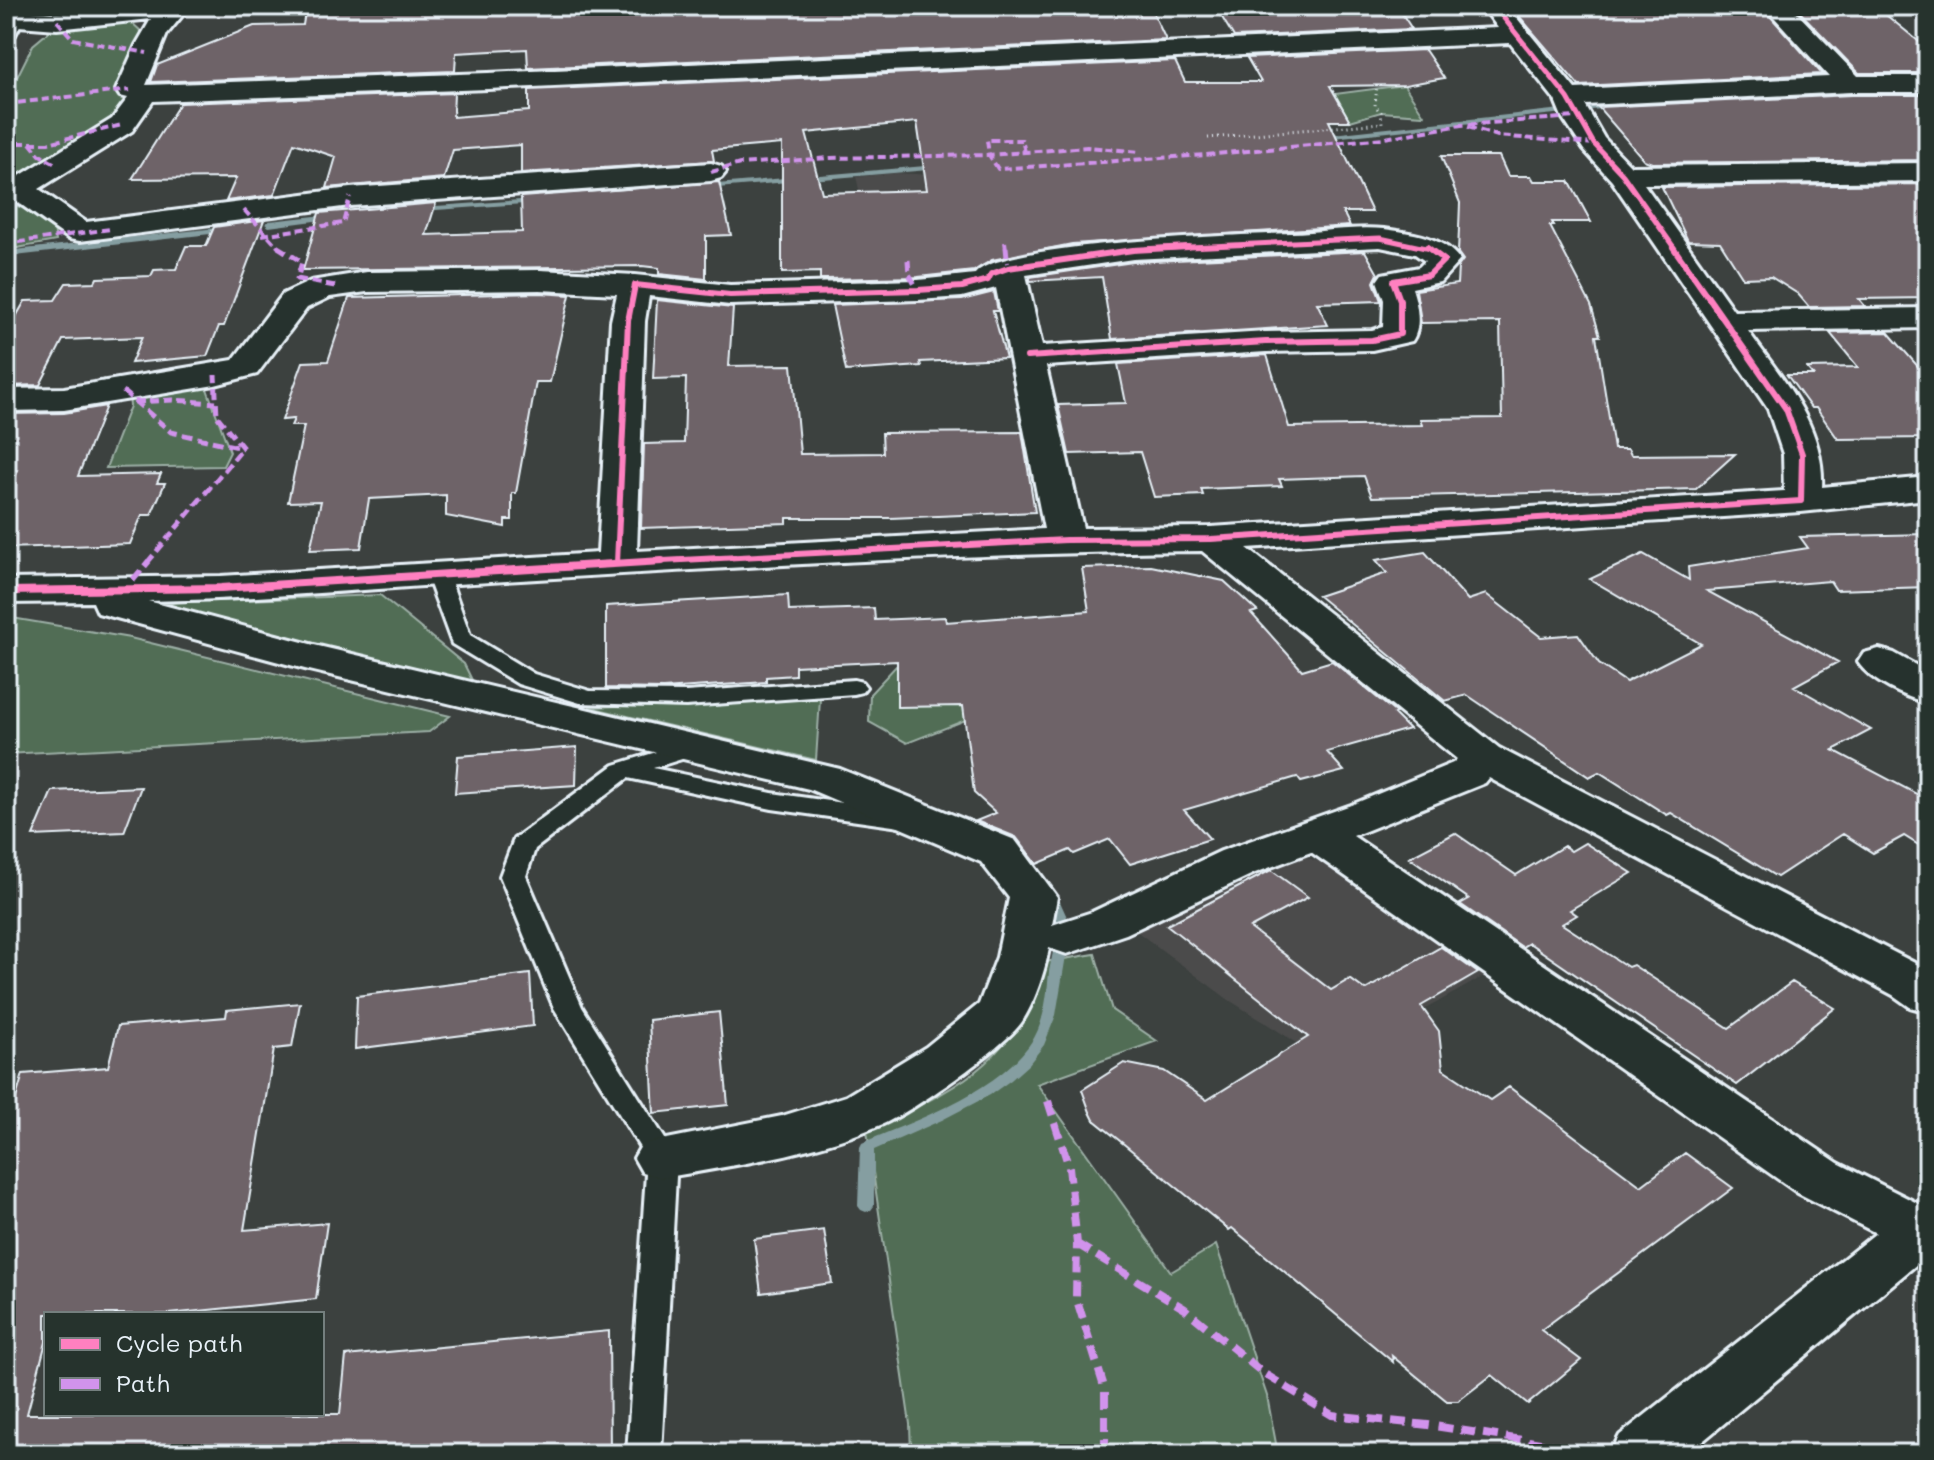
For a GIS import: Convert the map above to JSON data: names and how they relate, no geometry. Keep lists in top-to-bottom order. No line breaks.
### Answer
{"legend":["Cycle path","Path"]}
